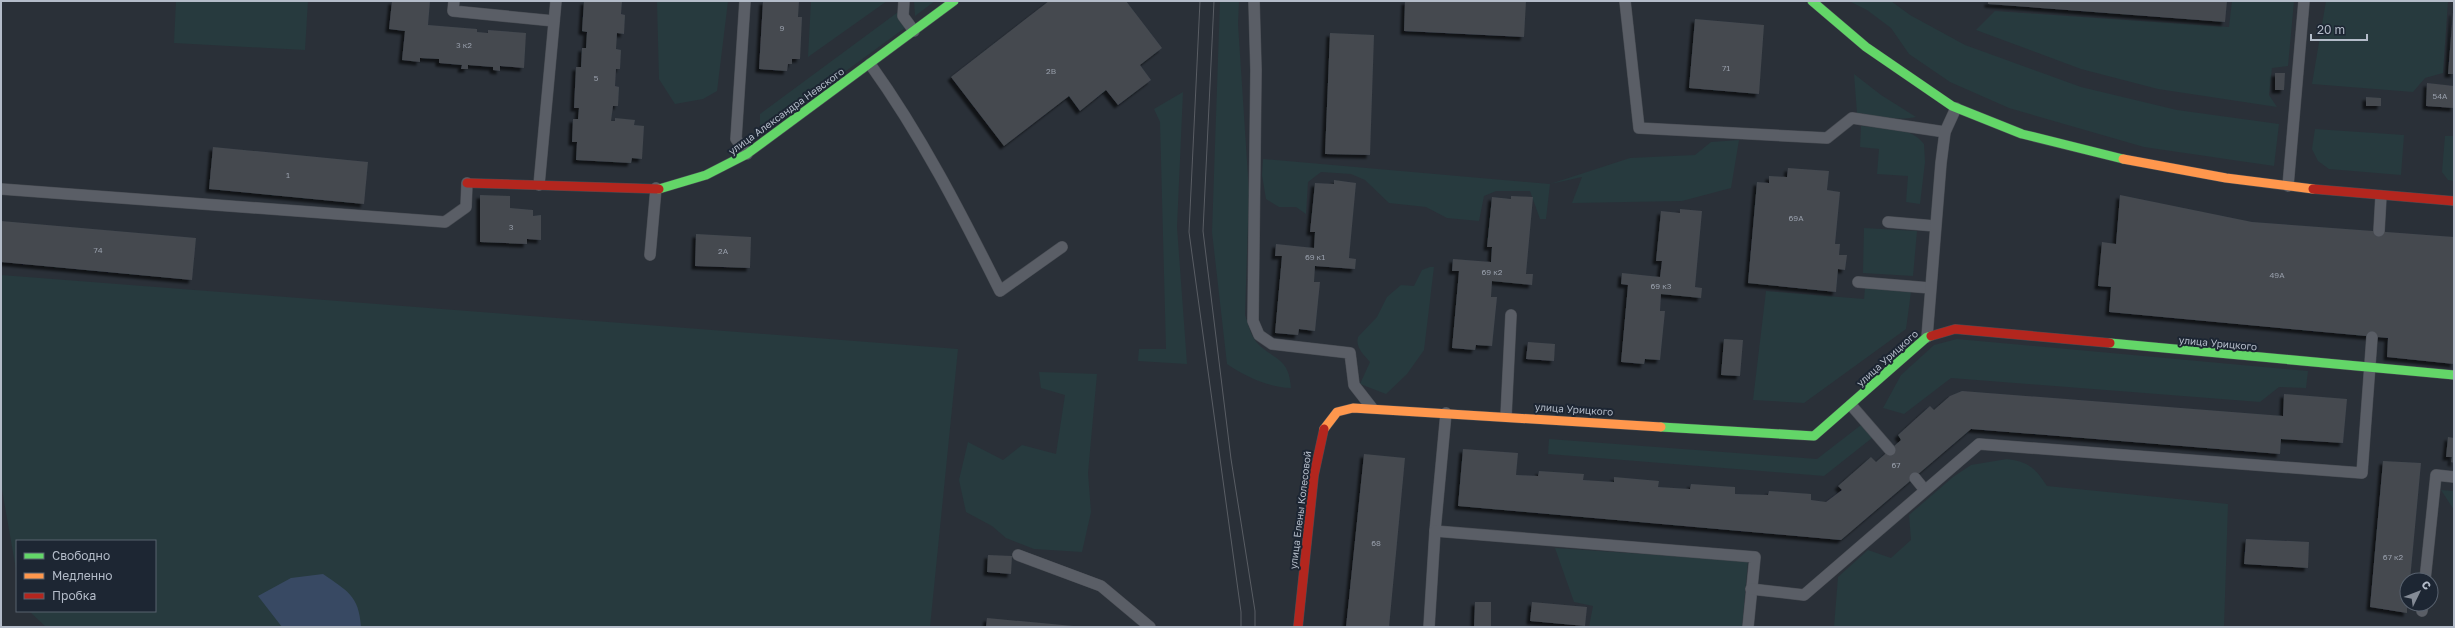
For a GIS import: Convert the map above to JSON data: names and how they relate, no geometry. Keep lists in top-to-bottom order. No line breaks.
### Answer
{"streets":{"street":["улица Александра Невского","улица Урицкого","улица Елены Колесовой"]},"crossings":[["улица Урицкого","улица Елены Колесовой"]],"house_numbers":["9","3 к2","71","2В","5","54А","1","69А","3","74","2А","69 к1","69 к2","49А","69 к3","67","68","67 к2"],"legend":["Свободно","Медленно","Пробка"],"scale_bar":"20 m","north":"top right"}
